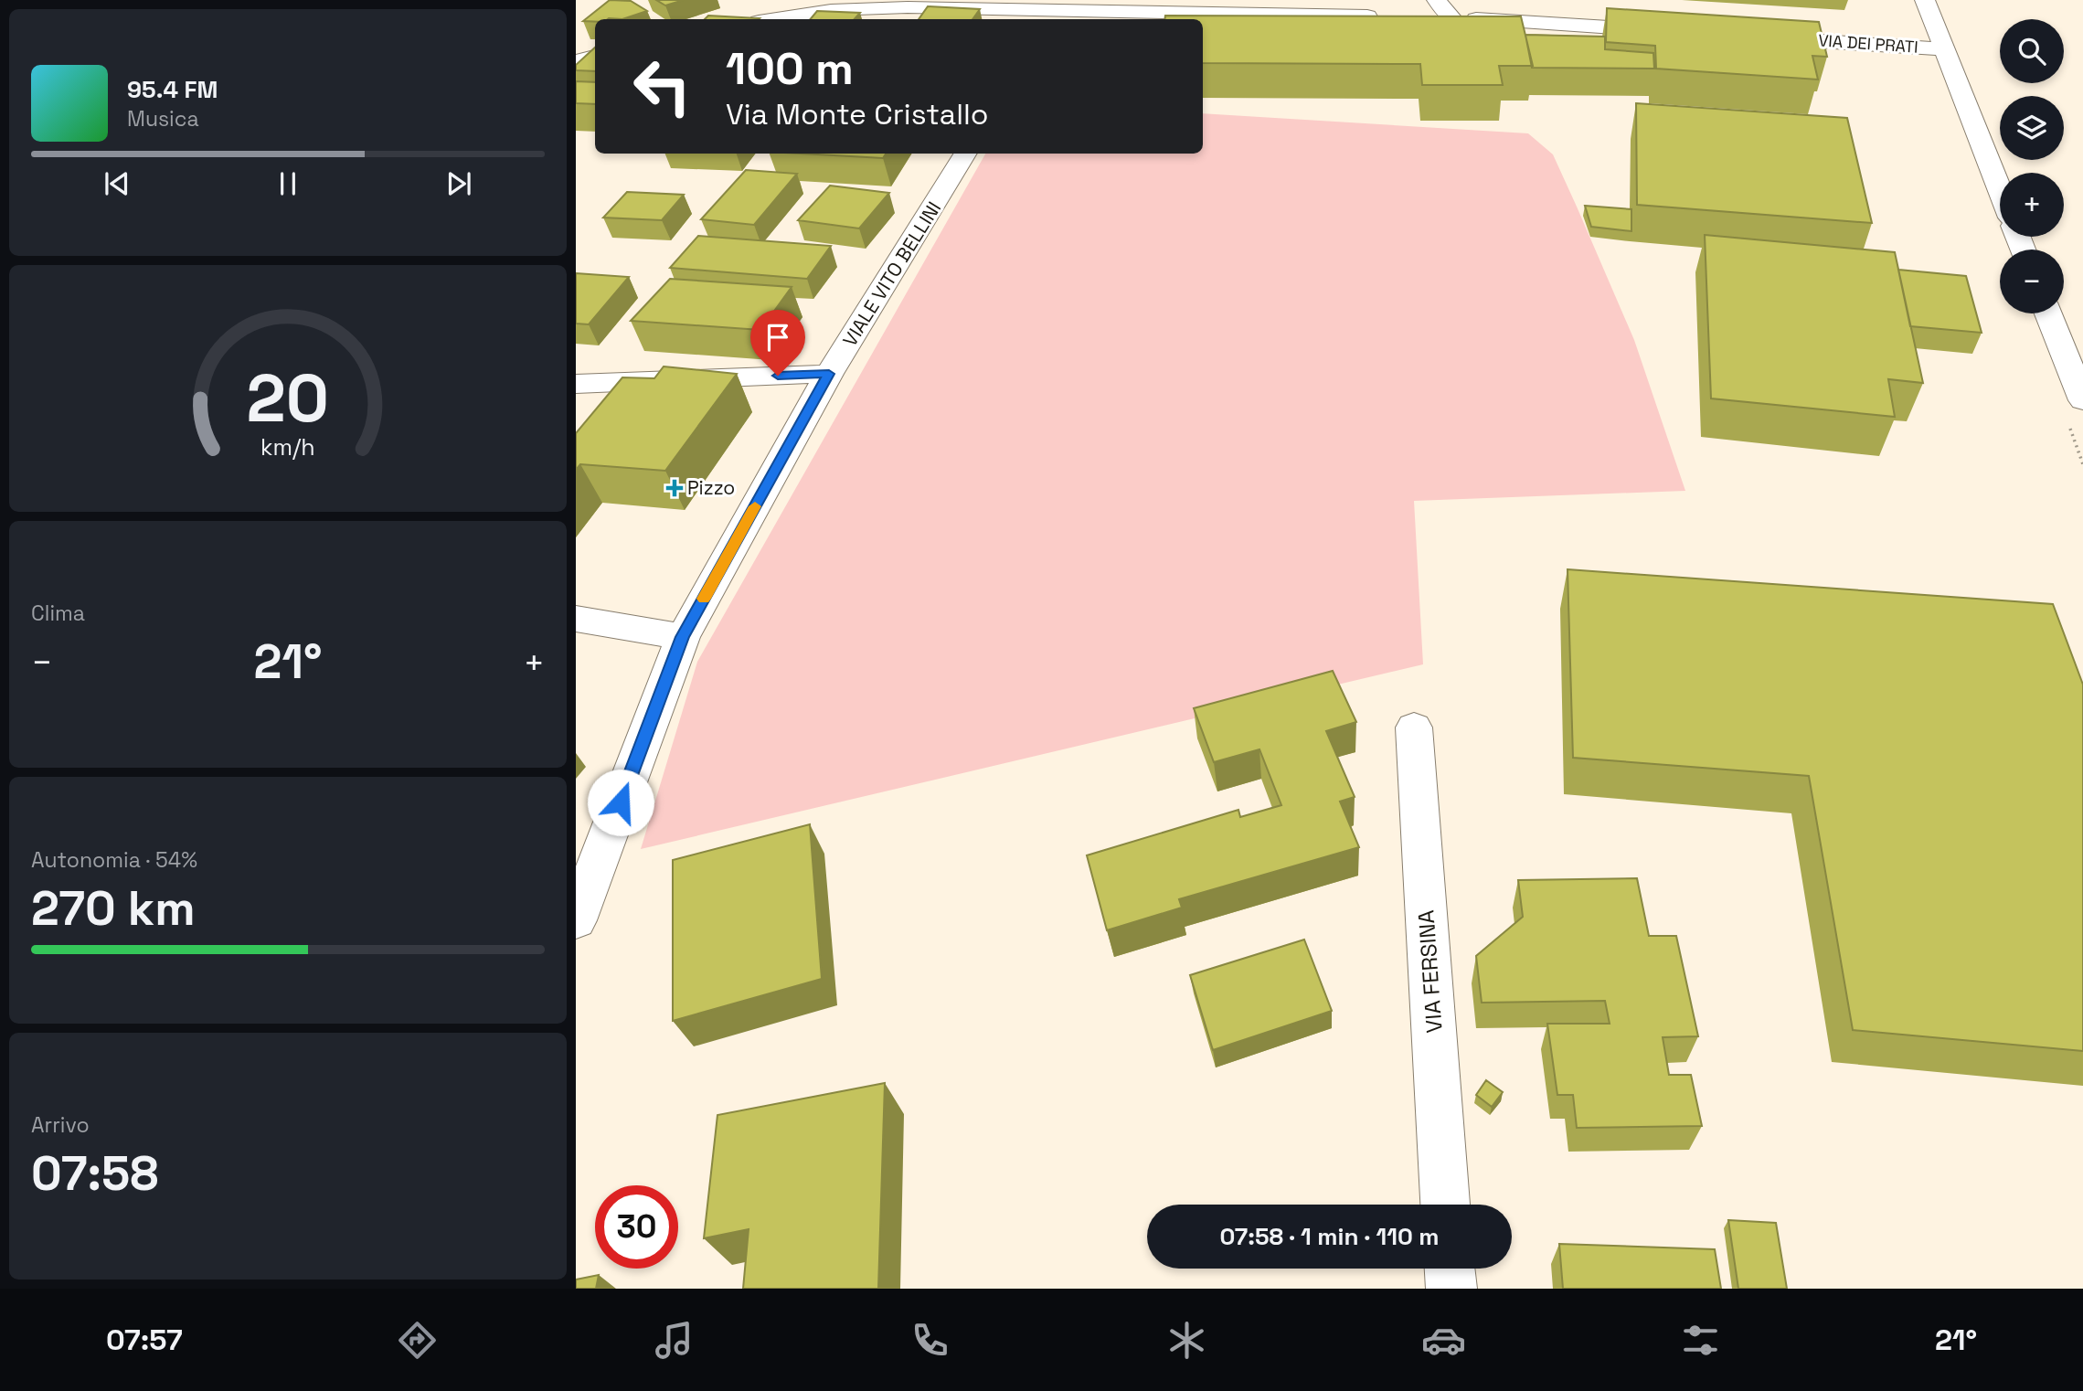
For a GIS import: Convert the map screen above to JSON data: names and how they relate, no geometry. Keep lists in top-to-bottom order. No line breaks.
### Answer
{"streets":{"street":["VIA DEI PRATI","VIALE VITO BELLINI","VIA FERSINA"]},"places":{"health":["Pizzo"]},"page":{"map_buttons":["+","−"],"turn":["100 m","Via Monte Cristallo"],"song":["95.4 FM","Musica"],"tile":["Clima",["Autonomia · 54%","270 km"],["Arrivo","07:58"]],"heat":["−","21°","+"],"limit":"30","trip":"07:58 · 1 min · 110 m","tabs":["07:57","21°"],"gauge":["20","km/h"]}}
